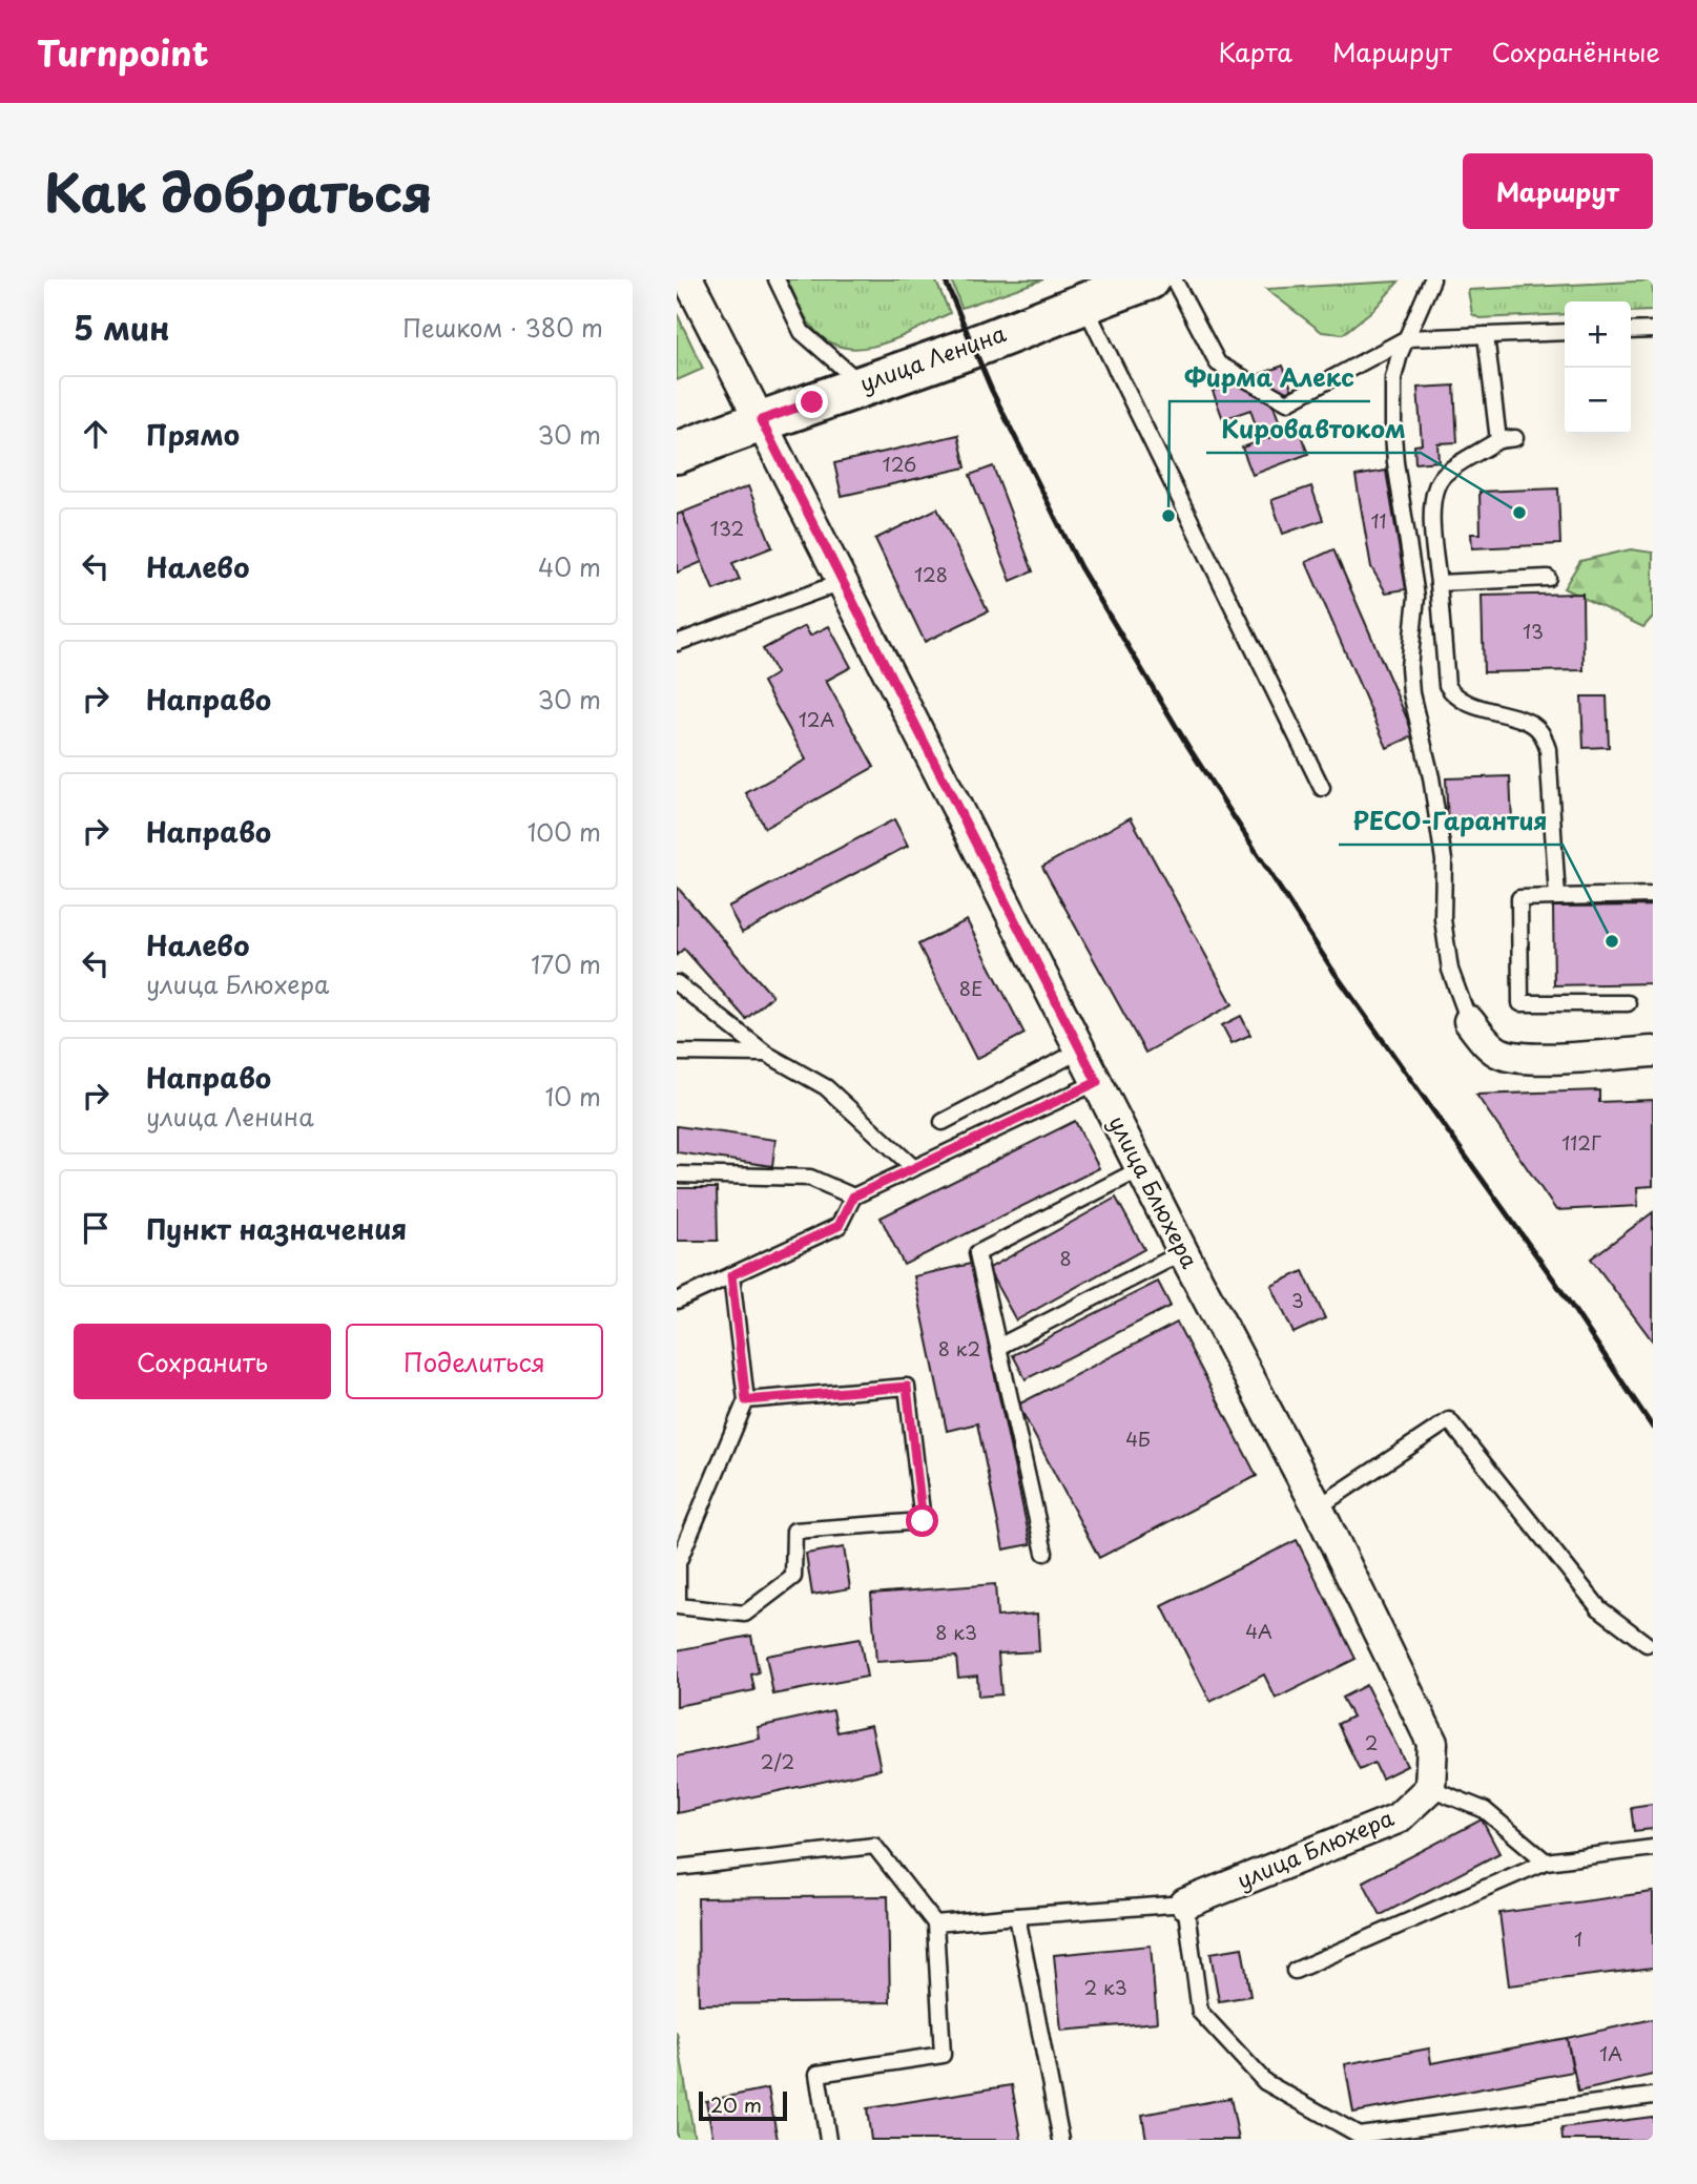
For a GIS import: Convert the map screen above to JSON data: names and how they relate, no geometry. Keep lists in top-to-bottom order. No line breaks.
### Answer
{"streets":{"main road":["улица Ленина"],"street":["улица Блюхера"]},"crossings":[["улица Ленина","улица Блюхера"]],"places":["Кировавтоком","Фирма Алекс","РЕСО-Гарантия"],"house_numbers":["126","11","132","128","13","12А","8Е","112Г","8","3","8 к2","4Б","4А","8 к3","2","2/2","1","2 к3","1А"],"scale_bar":"20 m","page":{"header":"Turnpoint","nav":["Карта","Маршрут","Сохранённые"],"title":"Как добраться","buttons":["Маршрут",["Сохранить","Поделиться"]],"heading":["5 мин","Пешком · 380 m"],"map_buttons":["+","−"],"list":[["Прямо","30 m"],["Налево","40 m"],["Направо","30 m"],["Направо","100 m"],["Налево","улица Блюхера","170 m"],["Направо","улица Ленина","10 m"],"Пункт назначения"],"scale":"20 m"}}
